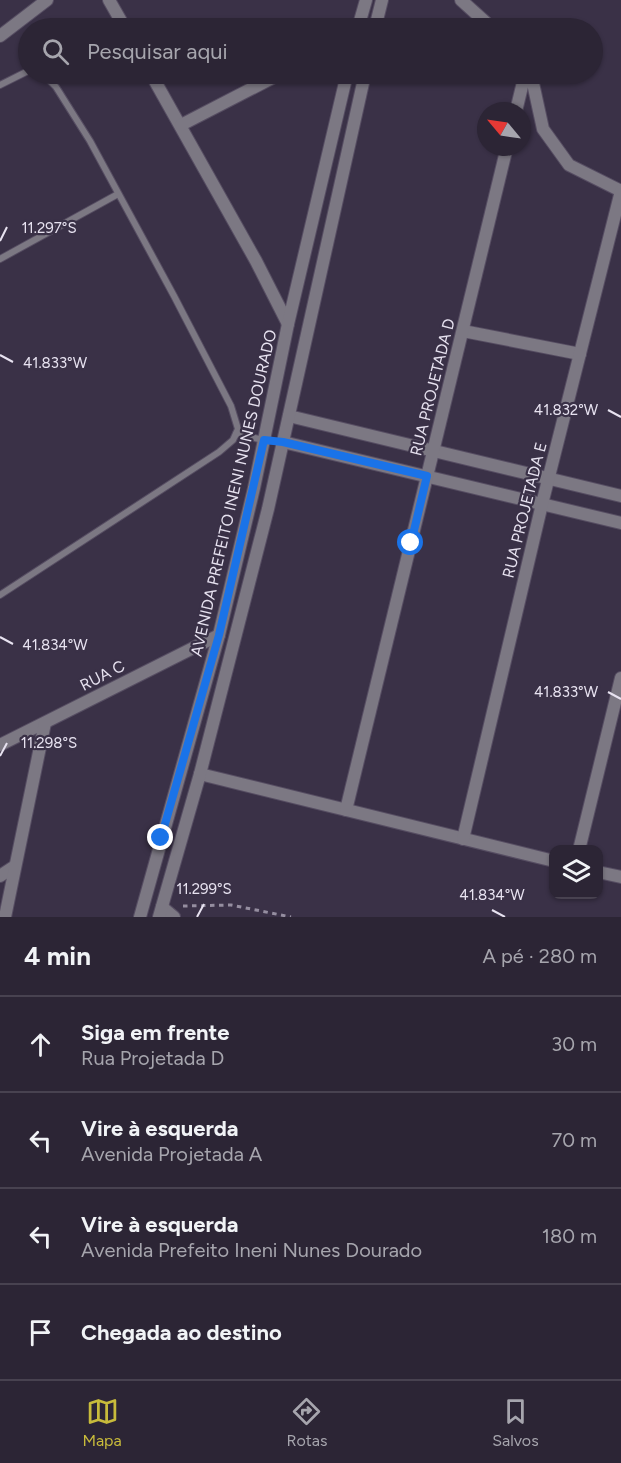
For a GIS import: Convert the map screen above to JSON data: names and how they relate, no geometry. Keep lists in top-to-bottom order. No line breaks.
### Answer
{"streets":{"street":["RUA PROJETADA D","AVENIDA PREFEITO INENI NUNES DOURADO","RUA PROJETADA E","RUA C"]},"crossings":[["AVENIDA PREFEITO INENI NUNES DOURADO","RUA C"]],"north":"top left","page":{"search":"Pesquisar aqui","heading":["4 min","A pé · 280 m"],"list":[["Siga em frente","Rua Projetada D","30 m"],["Vire à esquerda","Avenida Projetada A","70 m"],["Vire à esquerda","Avenida Prefeito Ineni Nunes Dourado","180 m"],"Chegada ao destino"],"nav":["Mapa","Rotas","Salvos"]},"coordinates":["11.297°S","41.833°W","41.832°W","41.834°W","11.298°S","11.299°S"]}
